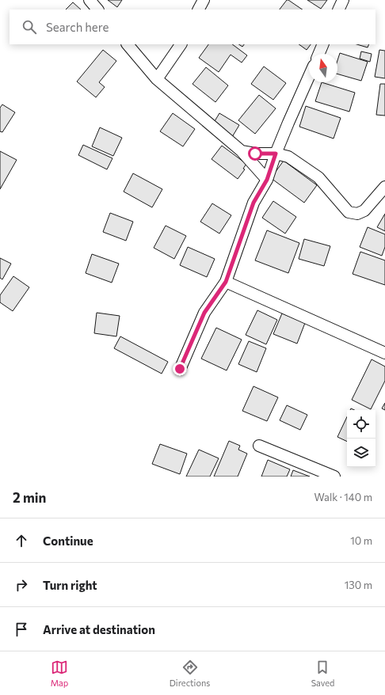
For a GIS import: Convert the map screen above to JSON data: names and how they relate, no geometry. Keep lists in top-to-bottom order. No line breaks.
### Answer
{"north":"top","page":{"search":"Search here","heading":["2 min","Walk · 140 m"],"list":[["Continue","10 m"],["Turn right","130 m"],"Arrive at destination"],"nav":["Map","Directions","Saved"]}}
